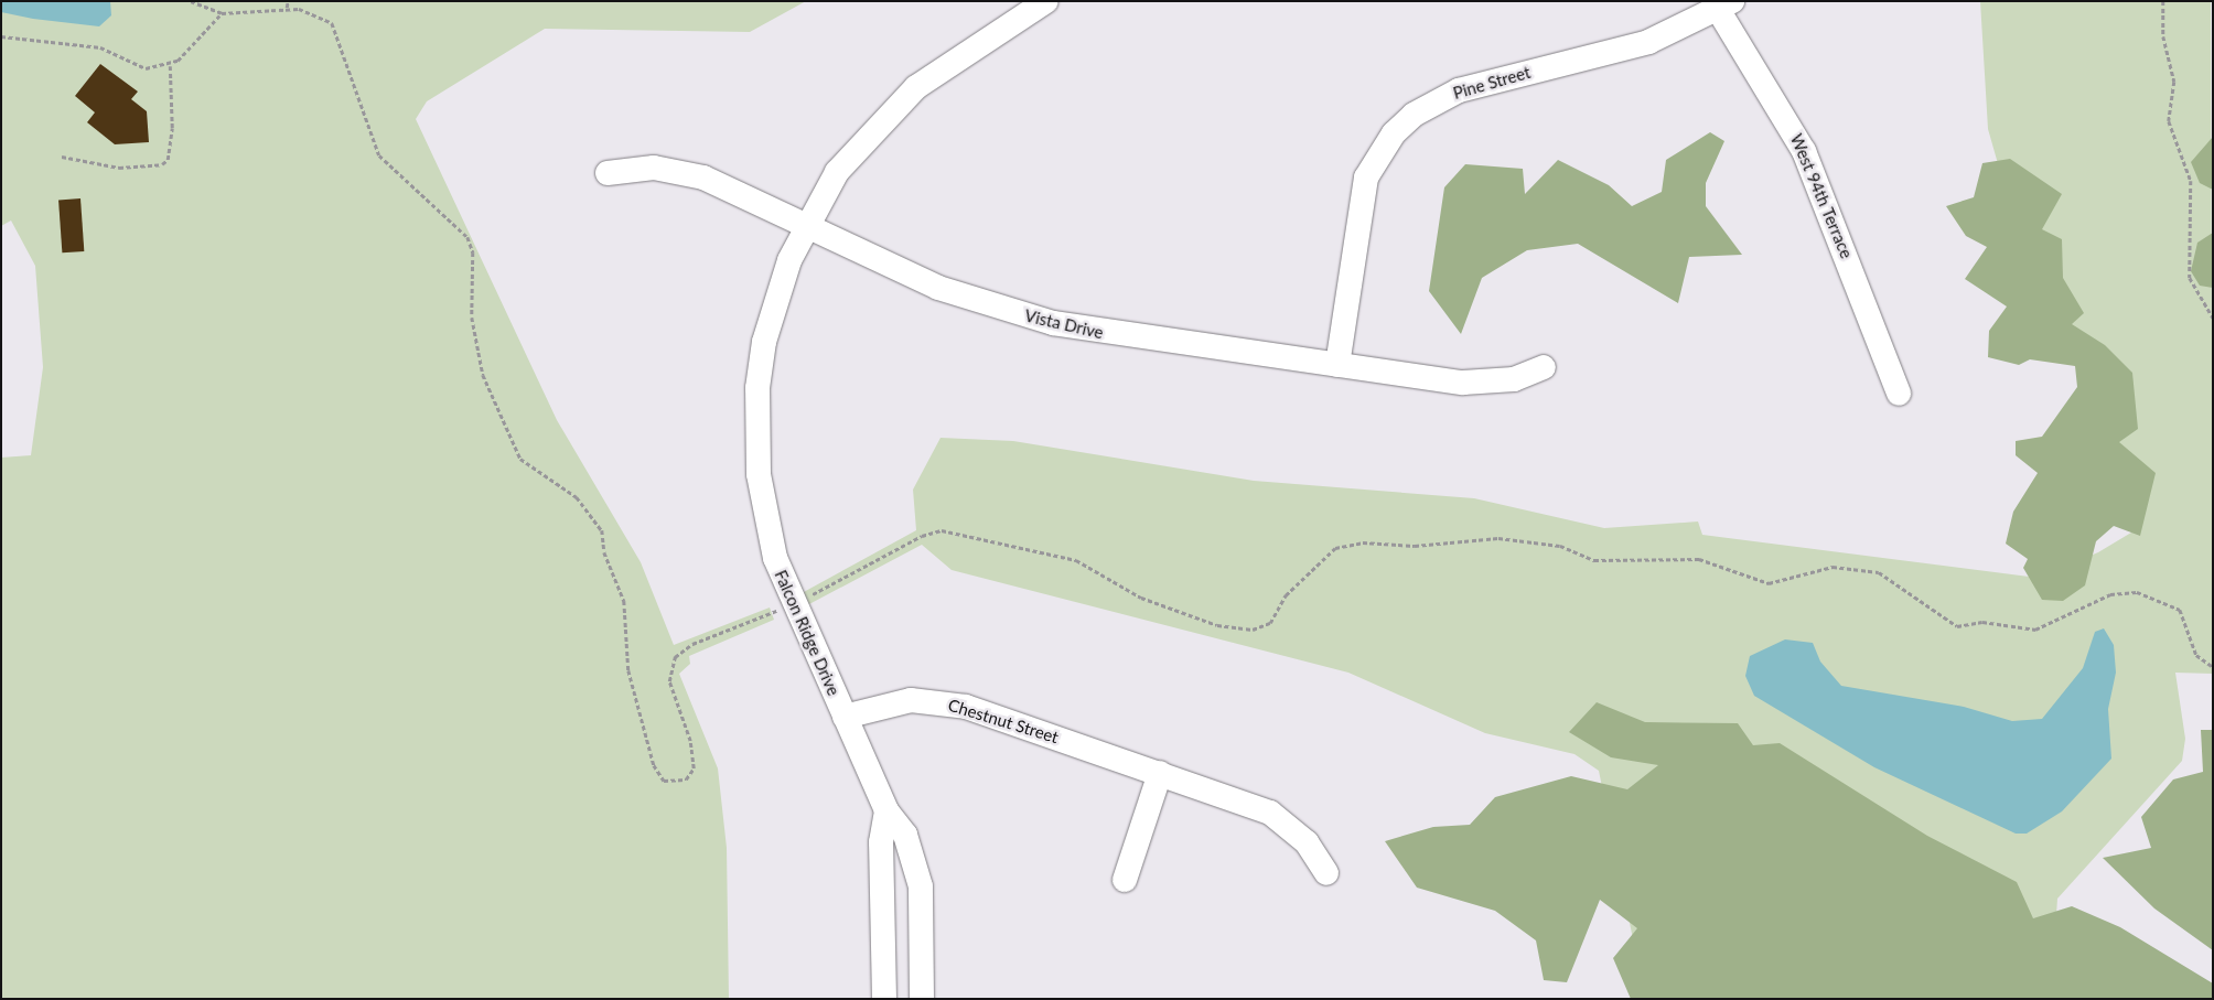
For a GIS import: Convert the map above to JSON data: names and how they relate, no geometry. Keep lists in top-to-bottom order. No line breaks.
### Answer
{"streets":{"street":["Pine Street","West 94th Terrace","Vista Drive","Falcon Ridge Drive","Chestnut Street"]},"crossings":[["Pine Street","West 94th Terrace"],["Pine Street","Vista Drive"],["Vista Drive","Falcon Ridge Drive"],["Falcon Ridge Drive","Chestnut Street"]]}
